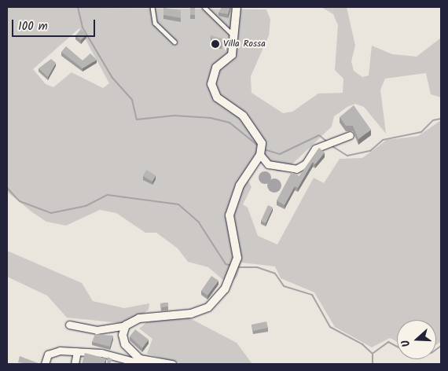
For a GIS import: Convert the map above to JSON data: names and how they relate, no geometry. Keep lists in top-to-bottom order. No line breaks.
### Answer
{"places":["Villa Rossa"],"scale_bar":"100 m","north":"left"}
